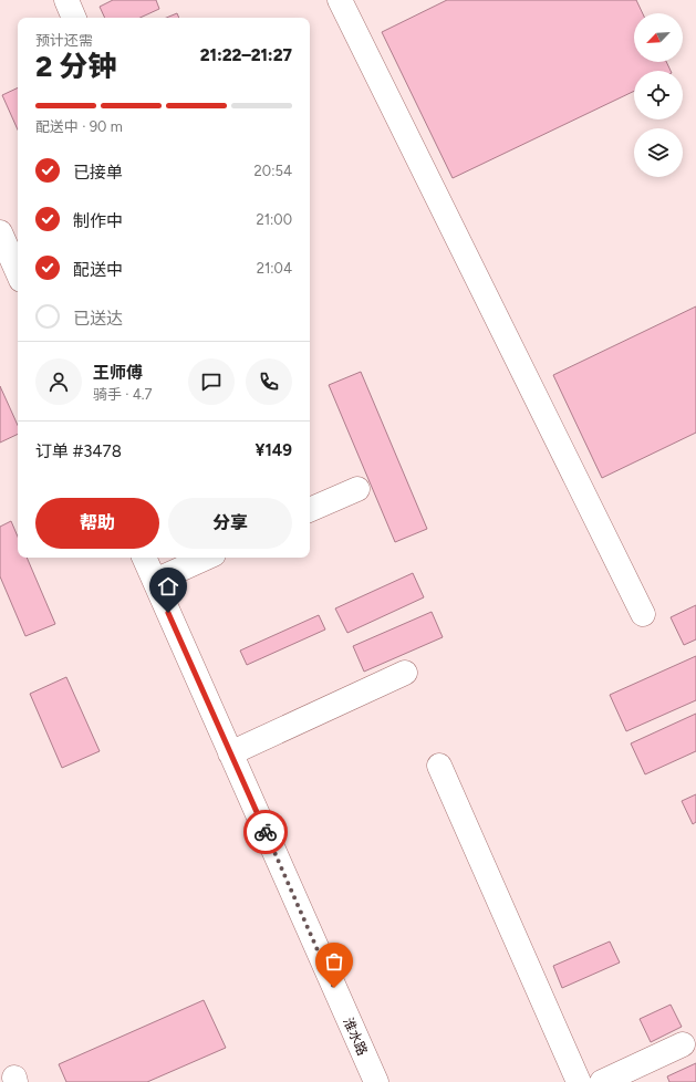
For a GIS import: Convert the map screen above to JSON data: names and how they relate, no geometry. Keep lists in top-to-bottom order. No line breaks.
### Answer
{"streets":{"street":["淮水路"]},"north":"bottom left","page":{"heading":["2 分钟","预计还需","21:22–21:27"],"panel":["王师傅","骑手 · 4.7","订单 #3478","¥149"],"bar":"配送中 · 90 m","list":[["已接单","20:54"],["制作中","21:00"],["配送中","21:04"],"已送达"],"buttons":["帮助","分享"]}}
